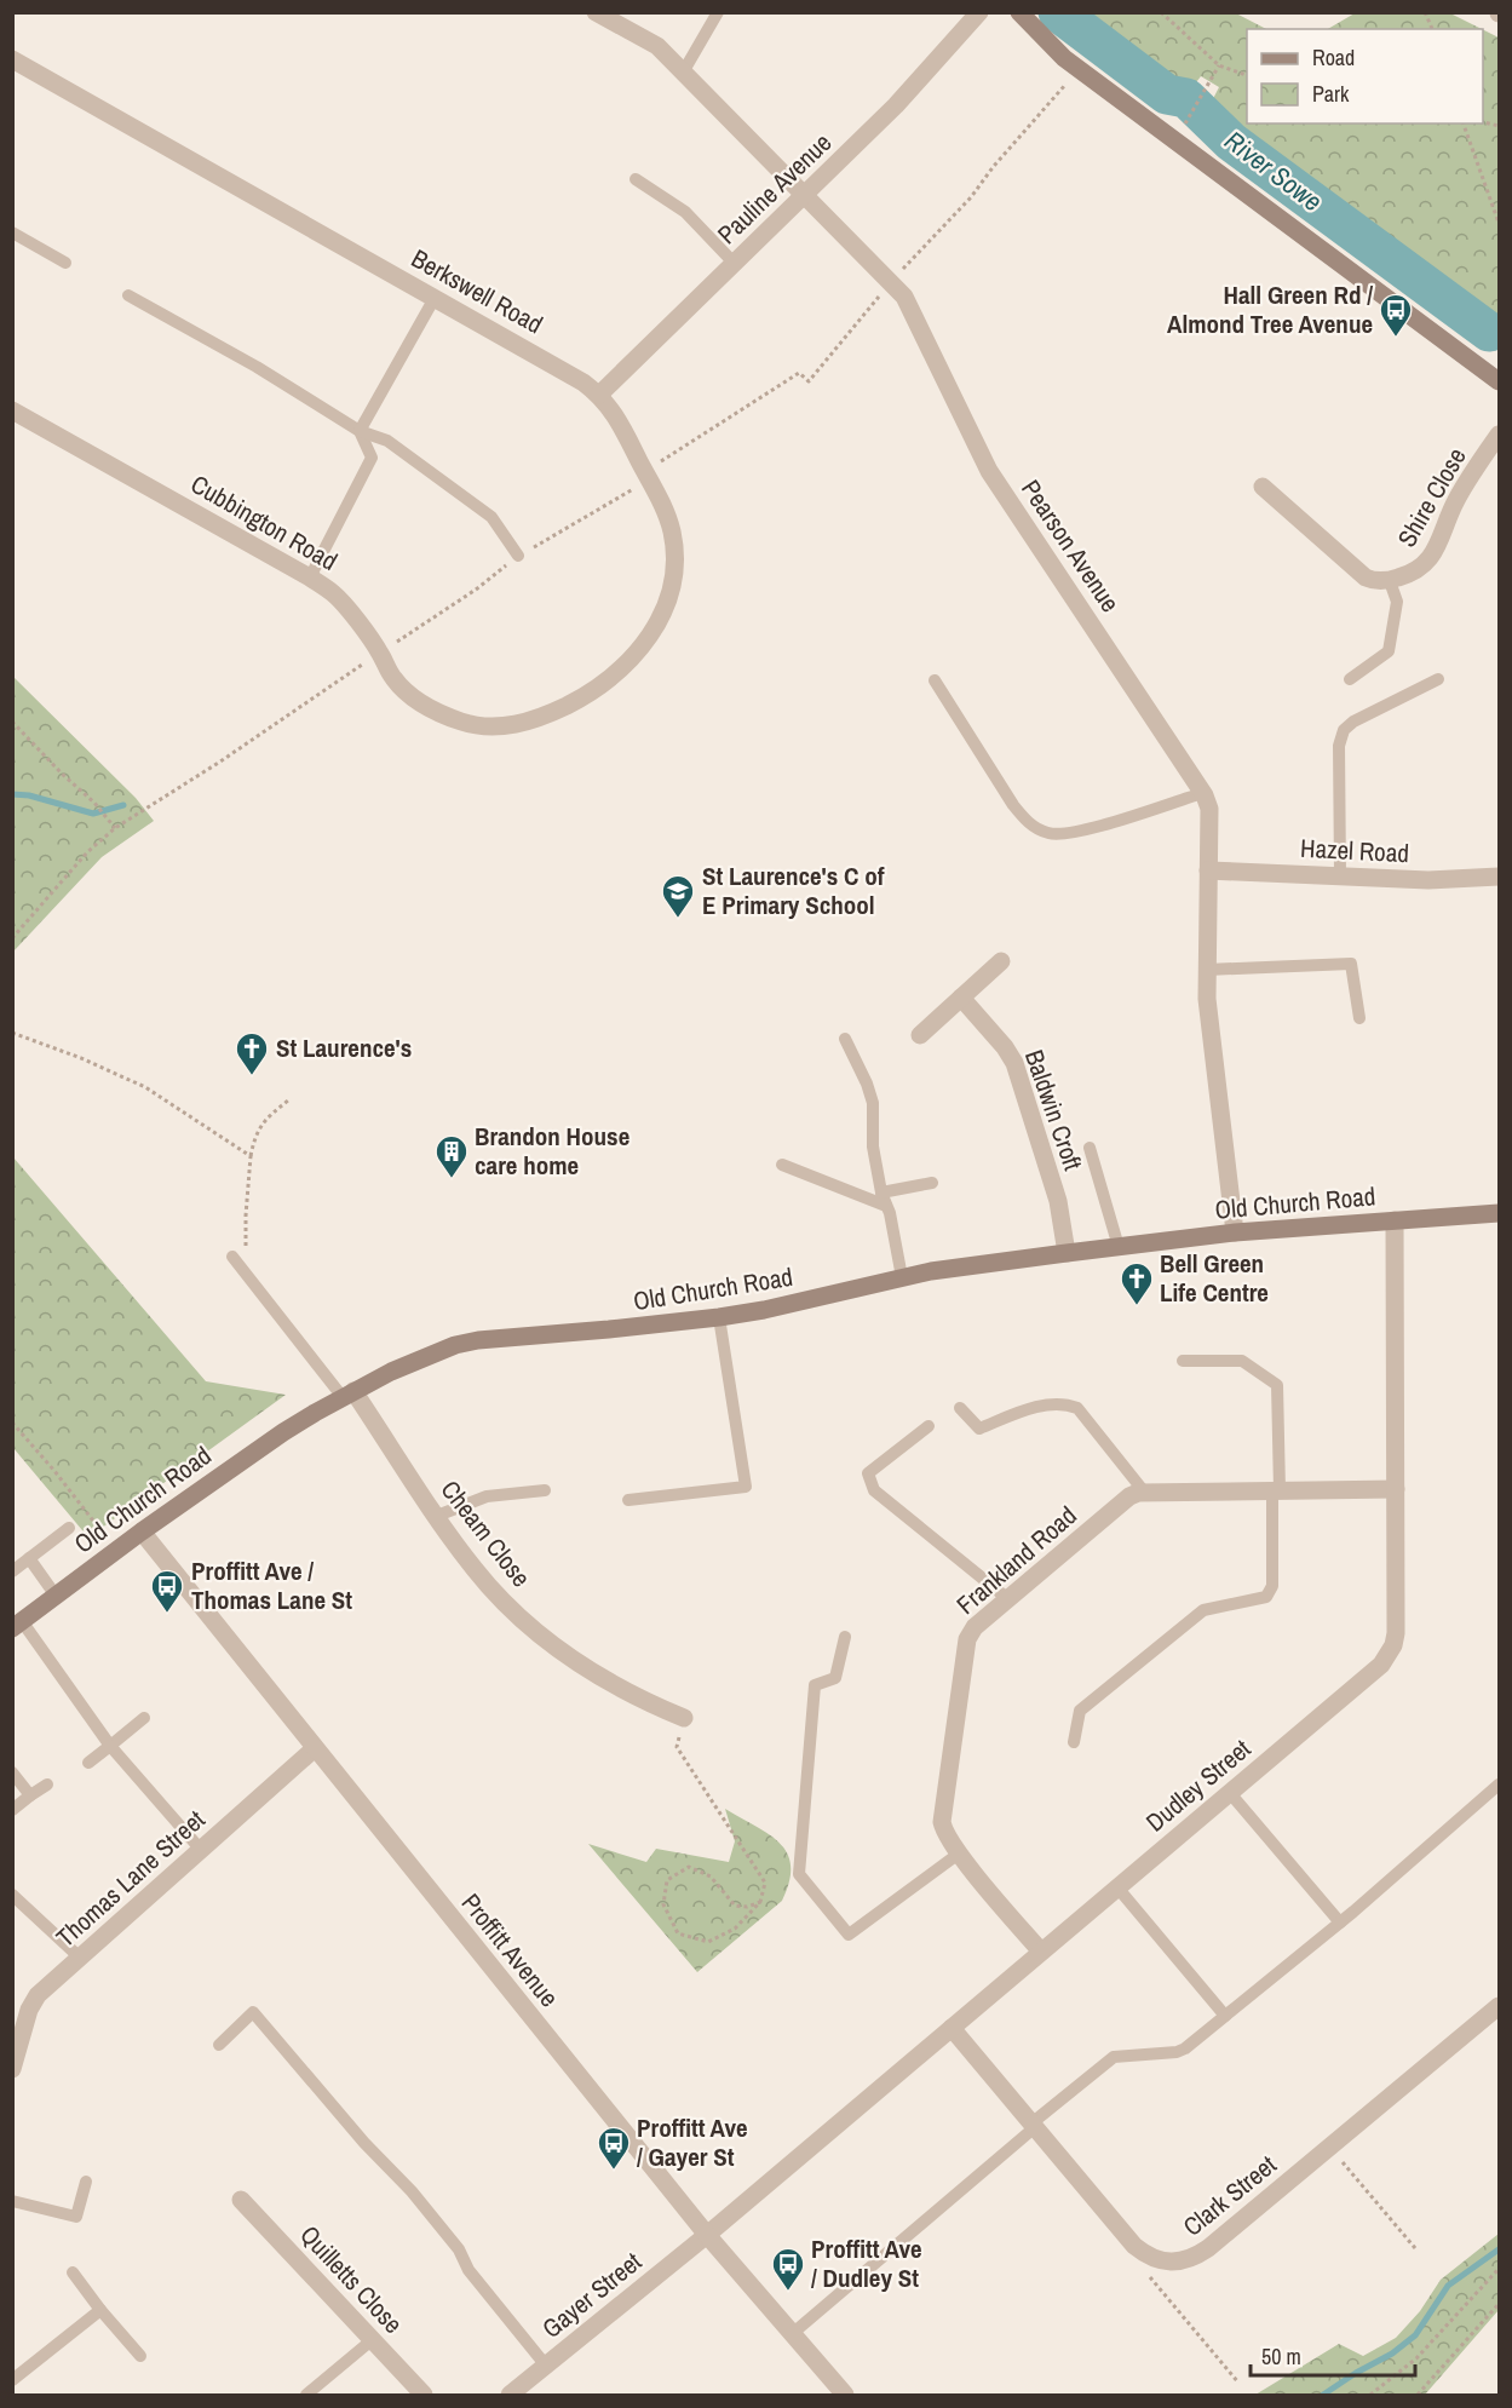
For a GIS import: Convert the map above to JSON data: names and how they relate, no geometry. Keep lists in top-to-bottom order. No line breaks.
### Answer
{"streets":{"main road":["Old Church Road"],"street":["Pauline Avenue","Berkswell Road","Shire Close","Cubbington Road","Pearson Avenue","Hazel Road","Baldwin Croft","Cheam Close","Frankland Road","Dudley Street","Thomas Lane Street","Proffitt Avenue","Clark Street","Quilletts Close","Gayer Street"]},"crossings":[["Pauline Avenue","Berkswell Road"],["Pauline Avenue","Pearson Avenue"],["Berkswell Road","Cubbington Road"],["Pearson Avenue","Hazel Road"],["Pearson Avenue","Old Church Road"],["Baldwin Croft","Old Church Road"],["Old Church Road","Cheam Close"],["Old Church Road","Dudley Street"],["Old Church Road","Proffitt Avenue"],["Frankland Road","Dudley Street"],["Dudley Street","Proffitt Avenue"],["Dudley Street","Gayer Street"],["Thomas Lane Street","Proffitt Avenue"],["Proffitt Avenue","Gayer Street"]],"water":["River Sowe"],"places":{"bus stop":["Hall Green Rd / Almond Tree Avenue","Proffitt Ave / Thomas Lane St","Proffitt Ave / Gayer St","Proffitt Ave / Dudley St"],"school or university":["St Laurence's C of E Primary School"],"church":["St Laurence's","Bell Green Life Centre"],"building":["Brandon House care home"]},"legend":["Road","Park"],"scale_bar":"50 m"}
